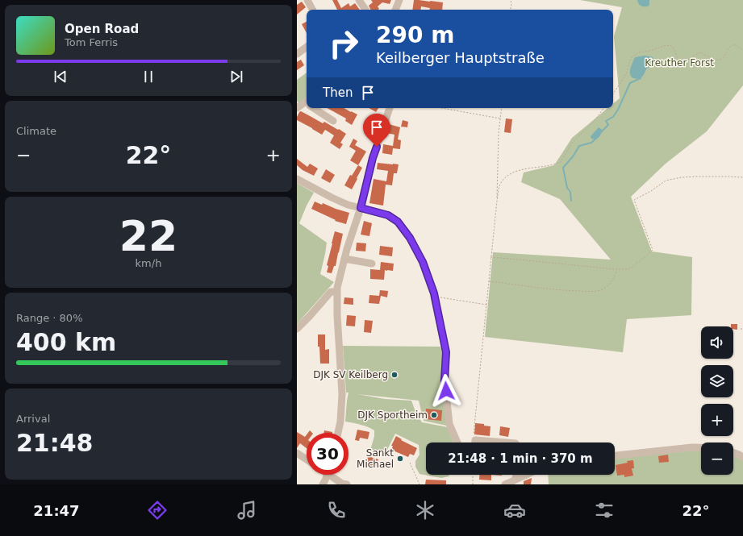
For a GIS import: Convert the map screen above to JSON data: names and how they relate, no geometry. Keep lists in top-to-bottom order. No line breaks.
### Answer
{"parks":["Kreuther Forst"],"places":["DJK SV Keilberg","DJK Sportheim","Sankt Michael"],"page":{"turn":["290 m","Keilberger Hauptstraße"],"song":["Open Road","Tom Ferris"],"then":"Then","tile":["Climate",["22","km/h"],["Range · 80%","400 km"],["Arrival","21:48"]],"heat":["−","22°","+"],"map_buttons":["+","−"],"limit":"30","trip":"21:48 · 1 min · 370 m","tabs":["21:47","22°"]}}
